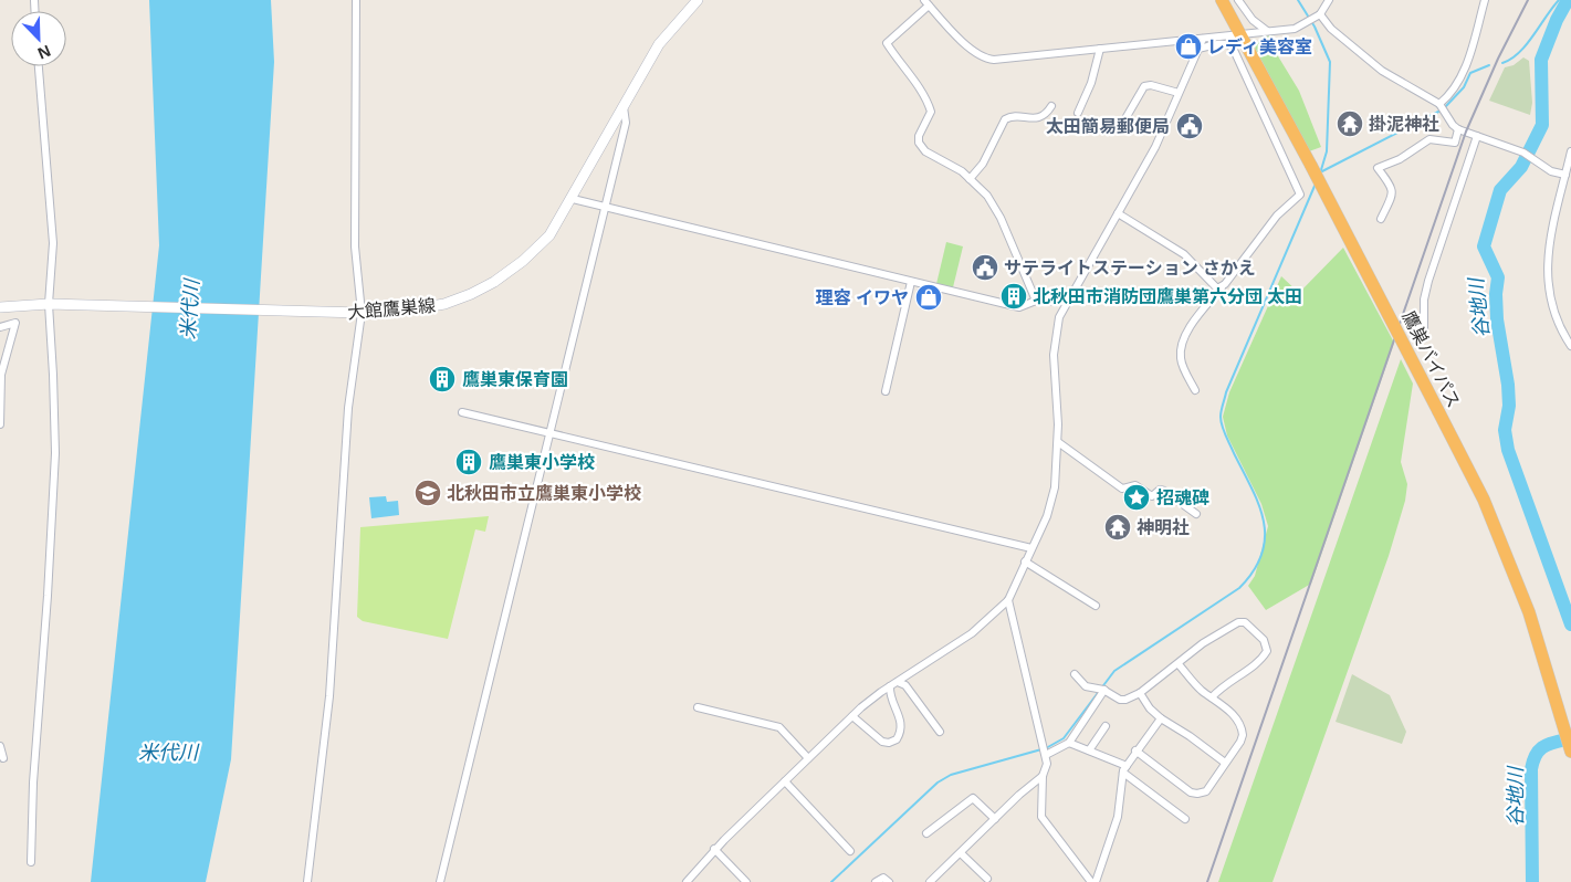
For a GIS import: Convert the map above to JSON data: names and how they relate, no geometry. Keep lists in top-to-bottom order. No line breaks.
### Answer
{"streets":{"highway":["鷹巣バイパス"],"main road":["大館鷹巣線"]},"water":["谷地川","米代川"],"places":{"shop":["レディ美容室","理容 イワヤ"],"temple":["掛泥神社","神明社"],"public building":["太田簡易郵便局","サテライトステーション さかえ"],"building":["北秋田市消防団鷹巣第六分団 太田","鷹巣東保育園","鷹巣東小学校"],"school or university":["北秋田市立鷹巣東小学校"],"place":["招魂碑"]},"north":"bottom right"}
